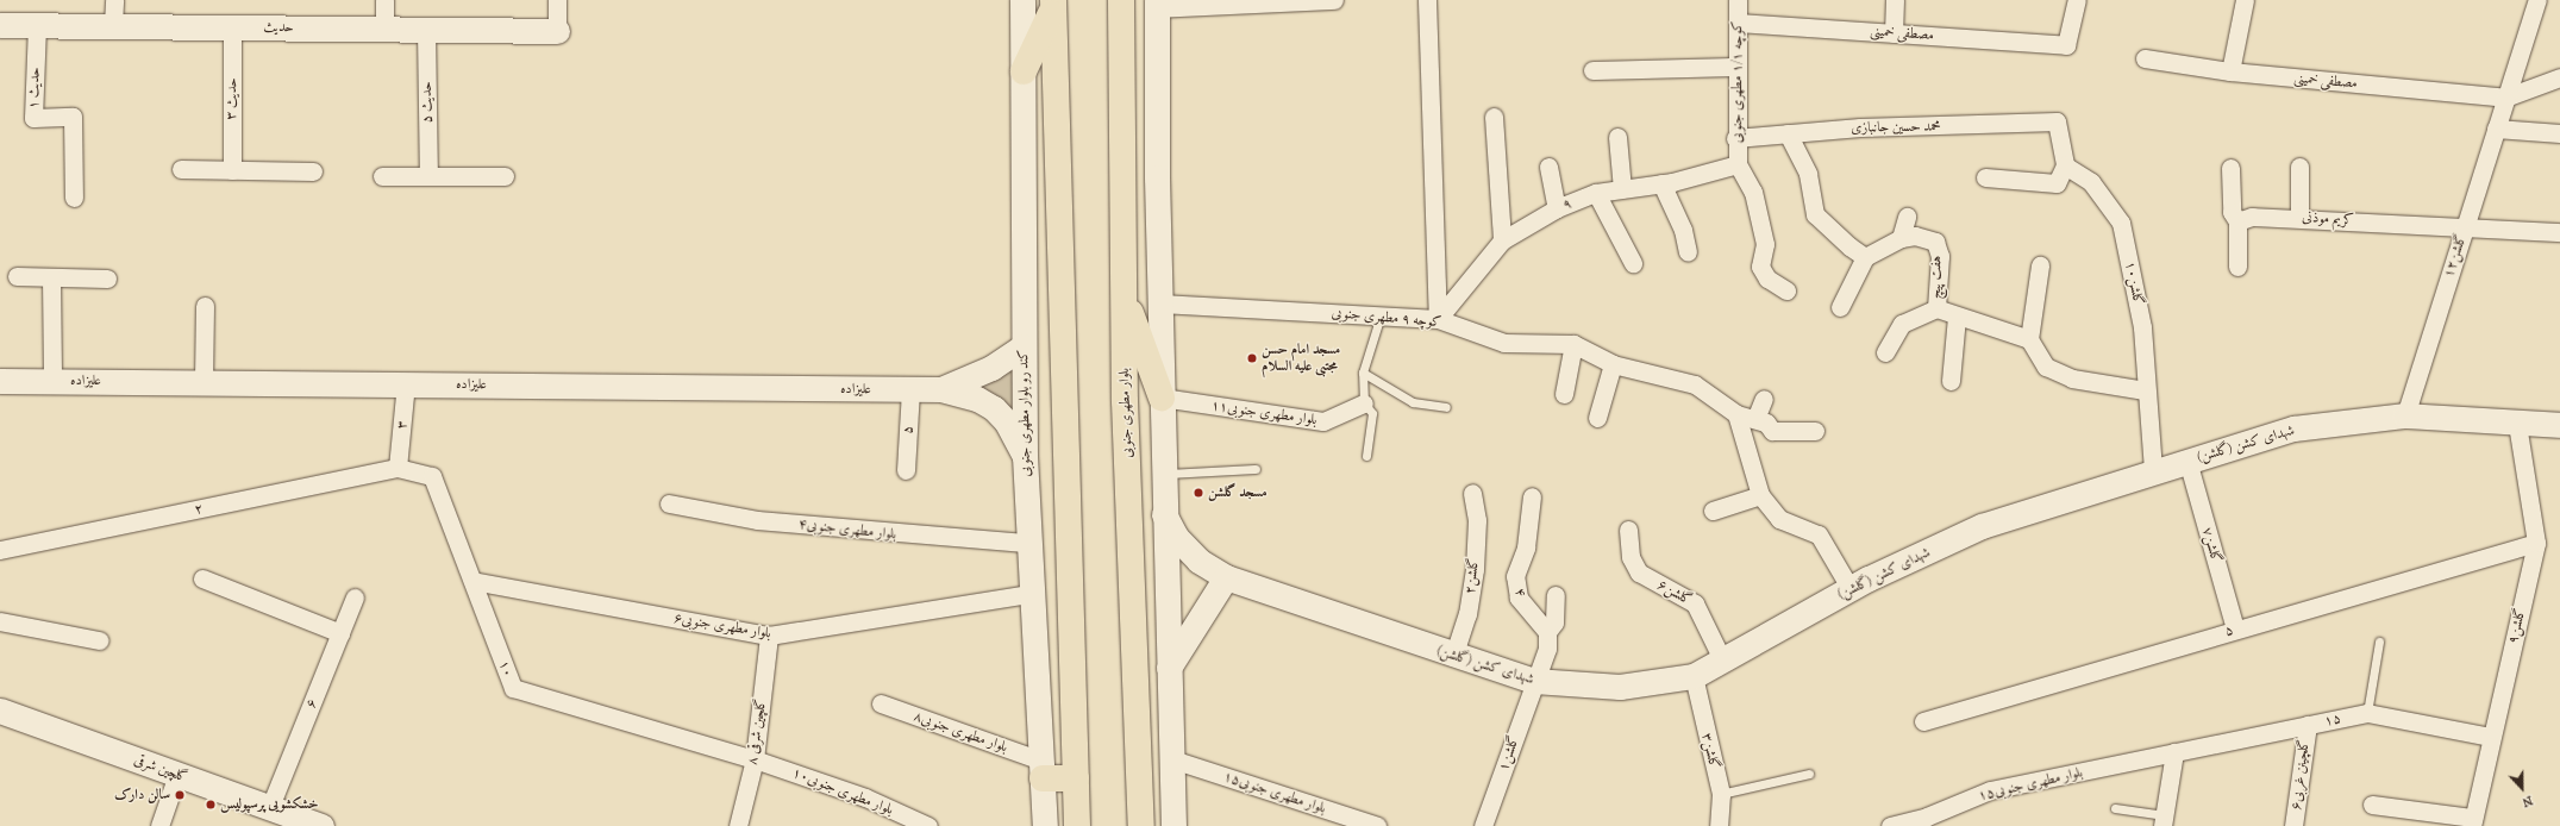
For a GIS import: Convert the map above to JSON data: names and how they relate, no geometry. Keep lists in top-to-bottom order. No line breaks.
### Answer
{"streets":{"main road":["بلوار مطهری جنوبی"],"street":["حدیث","مصطفی خمینی","کوچه ۱/۱ مطهری جنوبی","حدیث ۱","حدیث ۳","حدیث ۵","محمد حسین جانبازی","۹","کریم موذنی","گلشن۱۲","هفت پیچ","گلشن۱۰","کوچه ۹ مطهری جنوبی","علیزاده","کند رو بلوار مطهری جنوبی","بلوار مطهری جنوبی۱۱","۳","۵","شهدای کشن (گلشن)","۲","بلوار مطهری جنوبی۴","گلشن۷","گلشن۲","۴","گلشن۶","بلوار مطهری جنوبی۶","گلشن۹","۱۰","۶","۱۵","۸ گلچین شرقی","۸بلوار مطهری جنوبی","گلشن۳","گلشن۱","گلچین شرقی","گلچینن غربی۶","بلوار مطهری جنوبی۱۵","بلوار مطهری جنوبی۱۰"]},"crossings":[["حدیث","حدیث ۱"],["حدیث","حدیث ۳"],["حدیث","حدیث ۵"],["مصطفی خمینی","کوچه ۱/۱ مطهری جنوبی"],["مصطفی خمینی","گلشن۱۲"],["کوچه ۱/۱ مطهری جنوبی","محمد حسین جانبازی"],["کوچه ۱/۱ مطهری جنوبی","۹"],["محمد حسین جانبازی","گلشن۱۰"],["۹","کوچه ۹ مطهری جنوبی"],["کریم موذنی","گلشن۱۲"],["گلشن۱۲","شهدای کشن (گلشن)"],["گلشن۱۰","شهدای کشن (گلشن)"],["علیزاده","کند رو بلوار مطهری جنوبی"],["علیزاده","۳"],["علیزاده","۵"],["کند رو بلوار مطهری جنوبی","بلوار مطهری جنوبی۴"],["کند رو بلوار مطهری جنوبی","بلوار مطهری جنوبی۶"],["کند رو بلوار مطهری جنوبی","۸بلوار مطهری جنوبی"],["۳","۲"],["۳","۱۰"],["۵","گلشن۷"],["۵","گلشن۹"],["شهدای کشن (گلشن)","گلشن۷"],["شهدای کشن (گلشن)","گلشن۲"],["شهدای کشن (گلشن)","گلشن۶"],["شهدای کشن (گلشن)","گلشن۹"],["شهدای کشن (گلشن)","گلشن۳"],["شهدای کشن (گلشن)","گلشن۱"],["۲","۱۰"],["بلوار مطهری جنوبی۶","۱۰"],["بلوار مطهری جنوبی۶","۸ گلچین شرقی"],["گلشن۹","۱۵"],["۱۰","۸ گلچین شرقی"],["۱۰","بلوار مطهری جنوبی۱۰"],["۶","گلچین شرقی"],["۱۵","گلچینن غربی۶"],["۱۵","بلوار مطهری جنوبی۱۵"],["۸ گلچین شرقی","بلوار مطهری جنوبی۱۰"]],"places":["مسجد امام حسن مجتبی علیه السلام","مسجد گلشن","سالن دارک","خشکشویی پرسپولیس"],"north":"bottom"}
